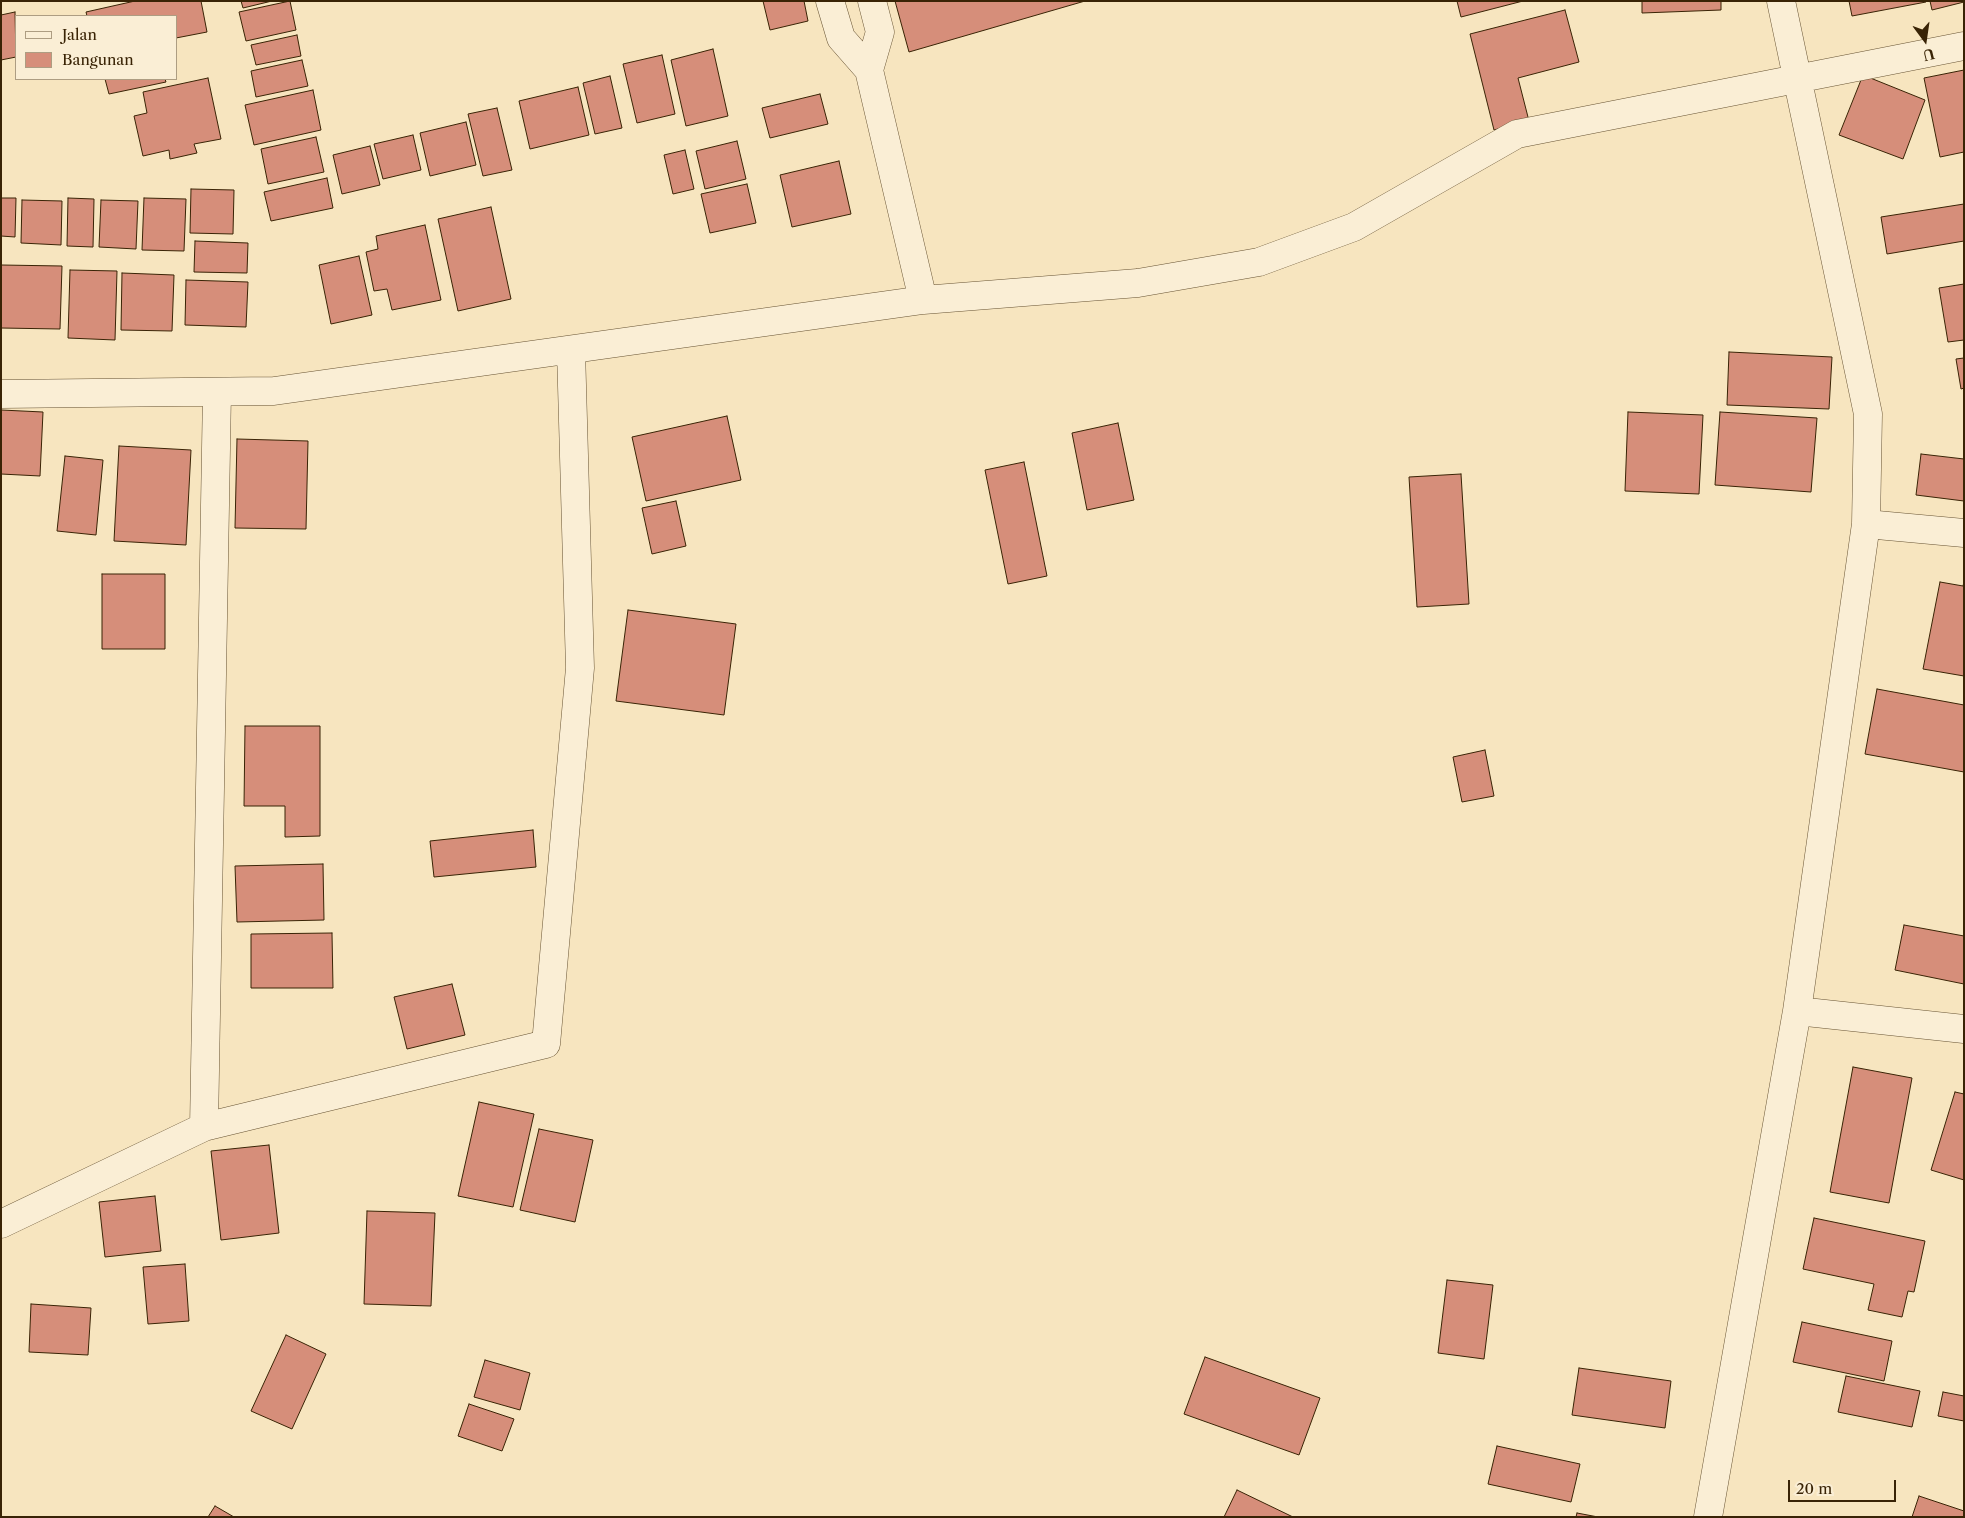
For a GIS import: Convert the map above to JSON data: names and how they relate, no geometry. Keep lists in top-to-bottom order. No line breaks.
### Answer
{"legend":["Jalan","Bangunan"],"scale_bar":"20 m","north":"bottom"}
